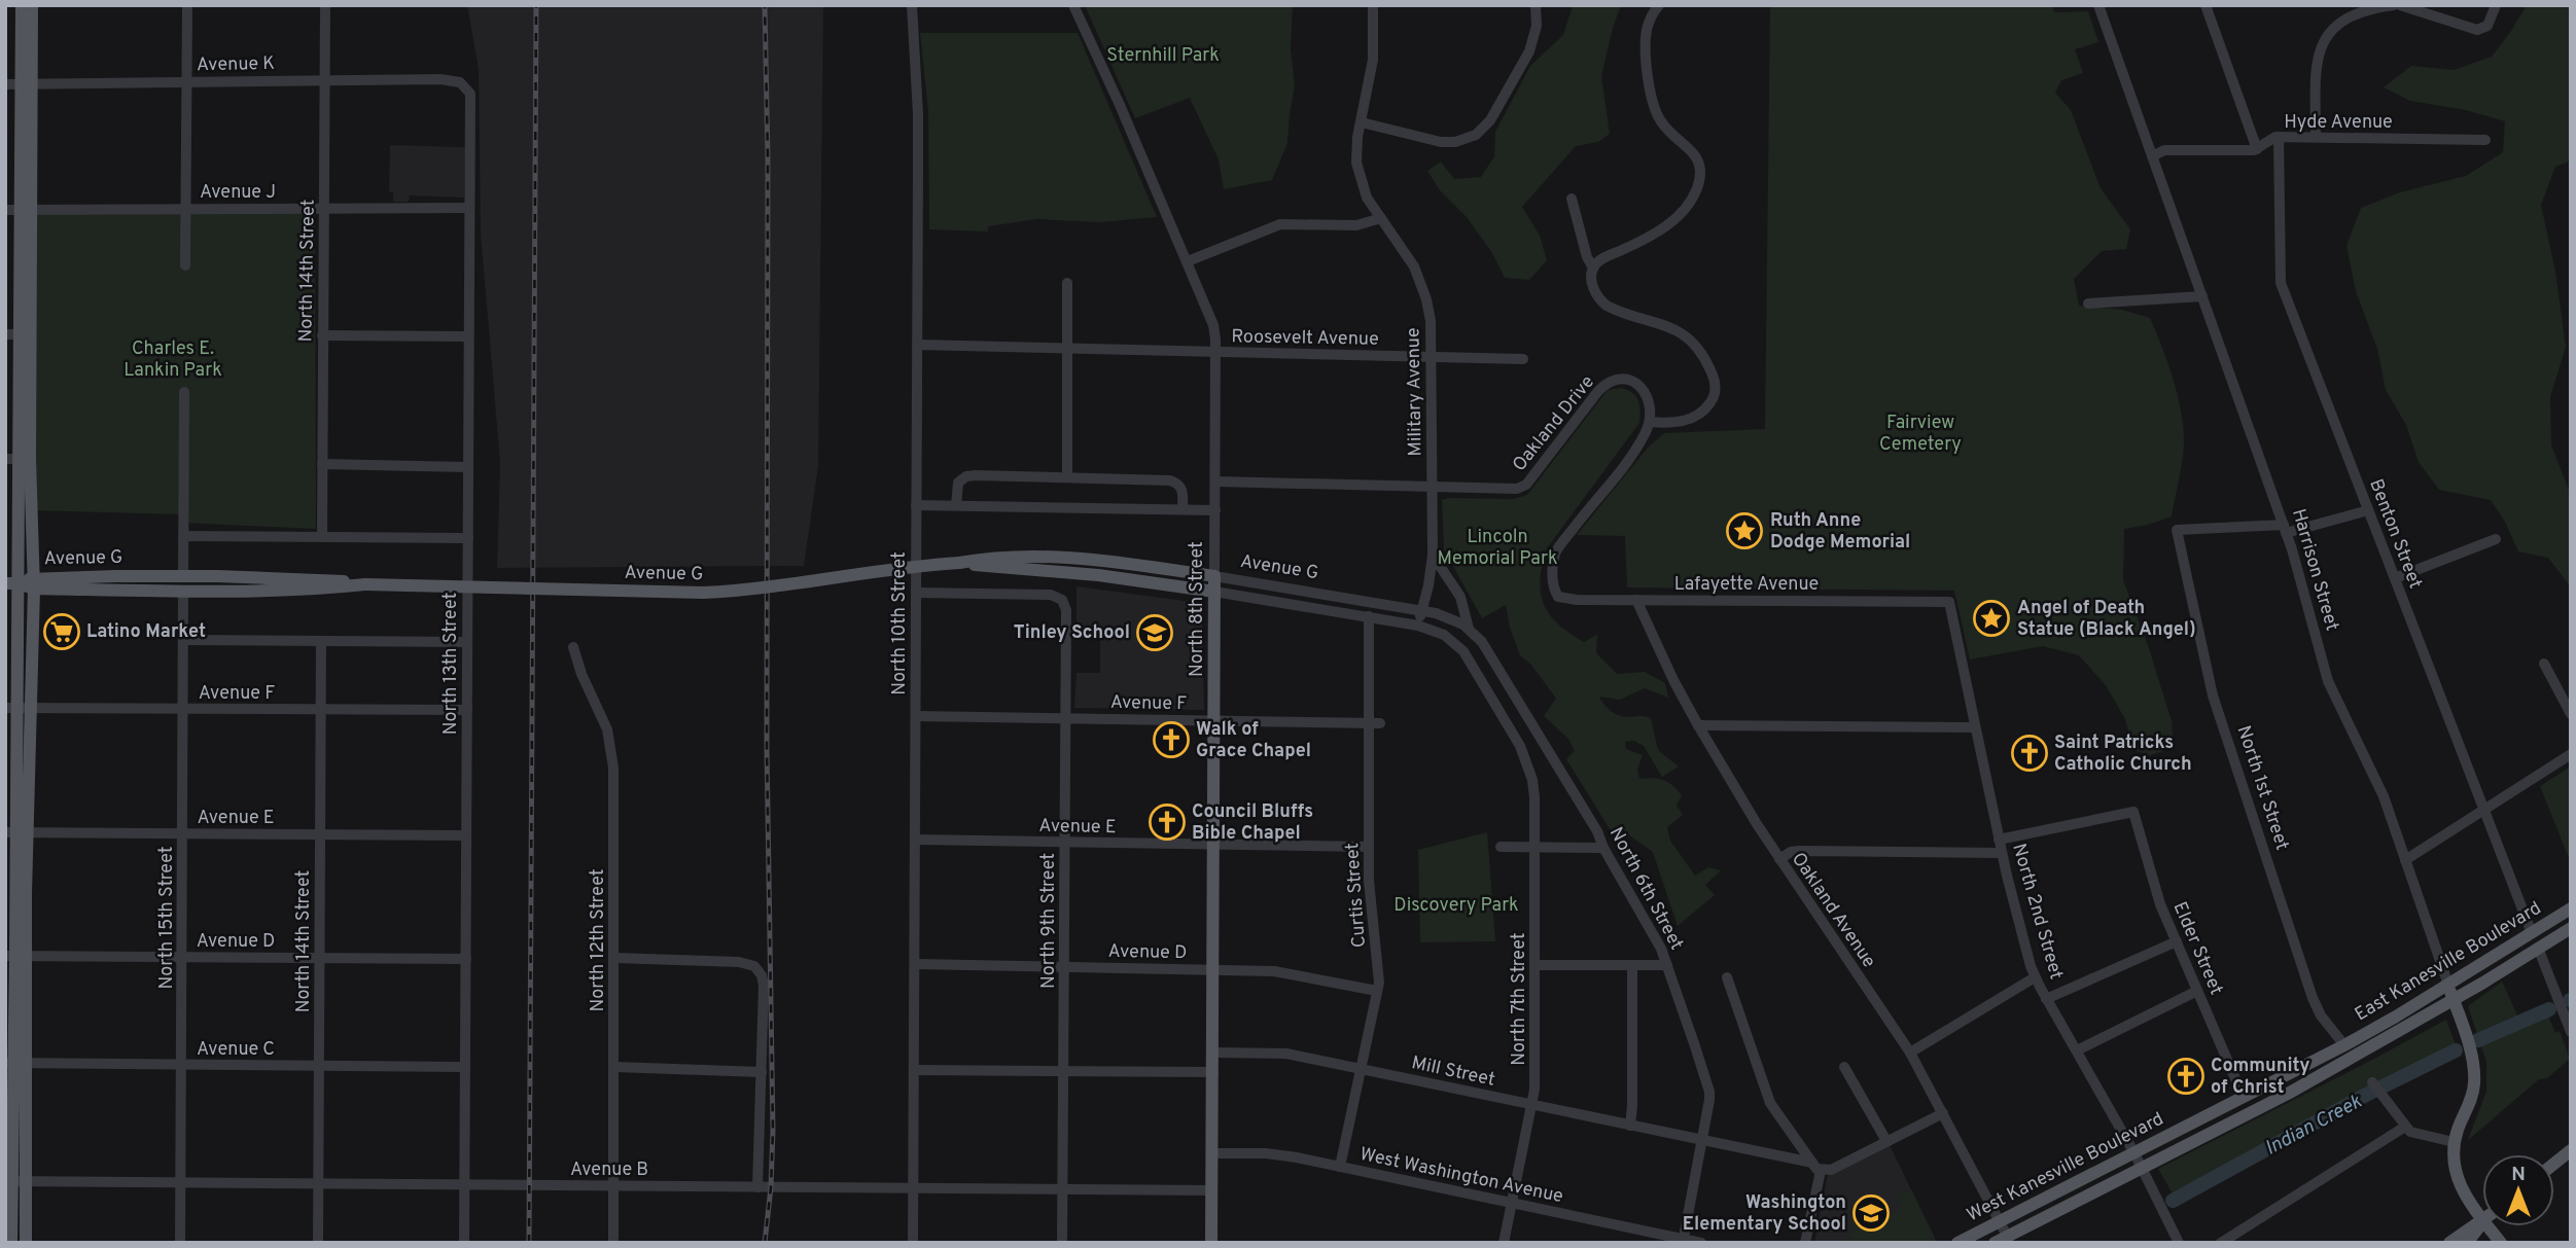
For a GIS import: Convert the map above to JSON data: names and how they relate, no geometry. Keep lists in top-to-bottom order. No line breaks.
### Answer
{"streets":{"main road":["Avenue G","Harrison Street","North 8th Street","East Kanesville Boulevard","West Kanesville Boulevard"],"street":["Avenue K","Hyde Avenue","Avenue J","North 14th Street","Roosevelt Avenue","Military Avenue","Oakland Drive","Benton Street","Lafayette Avenue","North 10th Street","North 13th Street","Avenue F","North 1st Street","Avenue E","North 6th Street","Curtis Street","Oakland Avenue","North 2nd Street","North 15th Street","North 9th Street","North 12th Street","Avenue D","Elder Street","North 7th Street","Avenue C","Mill Street","Avenue B","West Washington Avenue"]},"crossings":[["Avenue K","North 14th Street"],["Avenue K","North 13th Street"],["Hyde Avenue","Benton Street"],["Hyde Avenue","Harrison Street"],["Avenue J","North 14th Street"],["Avenue J","North 13th Street"],["North 14th Street","Avenue F"],["North 14th Street","Avenue E"],["North 14th Street","Avenue D"],["North 14th Street","Avenue C"],["North 14th Street","Avenue B"],["Roosevelt Avenue","Military Avenue"],["Roosevelt Avenue","North 8th Street"],["Roosevelt Avenue","North 10th Street"],["Military Avenue","Oakland Drive"],["Military Avenue","Avenue G"],["Military Avenue","North 6th Street"],["Military Avenue","North 7th Street"],["Oakland Drive","Lafayette Avenue"],["Oakland Drive","North 8th Street"],["Benton Street","East Kanesville Boulevard"],["Avenue G","North 8th Street"],["Avenue G","North 6th Street"],["Avenue G","Curtis Street"],["Avenue G","North 15th Street"],["Avenue G","North 7th Street"],["Harrison Street","North 1st Street"],["Harrison Street","East Kanesville Boulevard"],["Lafayette Avenue","Oakland Avenue"],["Lafayette Avenue","North 2nd Street"],["North 8th Street","Avenue F"],["North 8th Street","Avenue E"],["North 8th Street","Avenue D"],["North 8th Street","Mill Street"],["North 8th Street","Avenue B"],["North 8th Street","West Washington Avenue"],["North 10th Street","Avenue F"],["North 10th Street","Avenue E"],["North 10th Street","North 9th Street"],["North 10th Street","Avenue D"],["North 10th Street","Avenue B"],["North 13th Street","Avenue F"],["North 13th Street","Avenue E"],["North 13th Street","Avenue D"],["North 13th Street","Avenue C"],["North 13th Street","Avenue B"],["Avenue F","Curtis Street"],["Avenue F","North 15th Street"],["Avenue F","North 9th Street"],["North 1st Street","East Kanesville Boulevard"],["North 1st Street","West Kanesville Boulevard"],["Avenue E","Curtis Street"],["Avenue E","North 15th Street"],["Avenue E","North 9th Street"],["North 6th Street","Mill Street"],["North 6th Street","West Washington Avenue"],["Curtis Street","Avenue D"],["Curtis Street","Mill Street"],["Curtis Street","West Washington Avenue"],["Oakland Avenue","West Kanesville Boulevard"],["North 2nd Street","Elder Street"],["North 2nd Street","West Kanesville Boulevard"],["North 15th Street","Avenue D"],["North 15th Street","Avenue C"],["North 15th Street","Avenue B"],["North 9th Street","Avenue D"],["North 9th Street","Avenue B"],["North 12th Street","Avenue B"],["Elder Street","West Kanesville Boulevard"],["East Kanesville Boulevard","West Kanesville Boulevard"],["North 7th Street","Mill Street"],["North 7th Street","West Washington Avenue"]],"water":["Indian Creek"],"parks":["Sternhill Park","Charles E. Lankin Park","Fairview Cemetery","Lincoln Memorial Park","Discovery Park"],"places":{"place":["Ruth Anne Dodge Memorial","Angel of Death Statue (Black Angel)"],"supermarket":["Latino Market"],"school or university":["Tinley School","Washington Elementary School"],"church":["Walk of Grace Chapel","Saint Patricks Catholic Church","Council Bluffs Bible Chapel","Community of Christ"]},"north":"top"}
